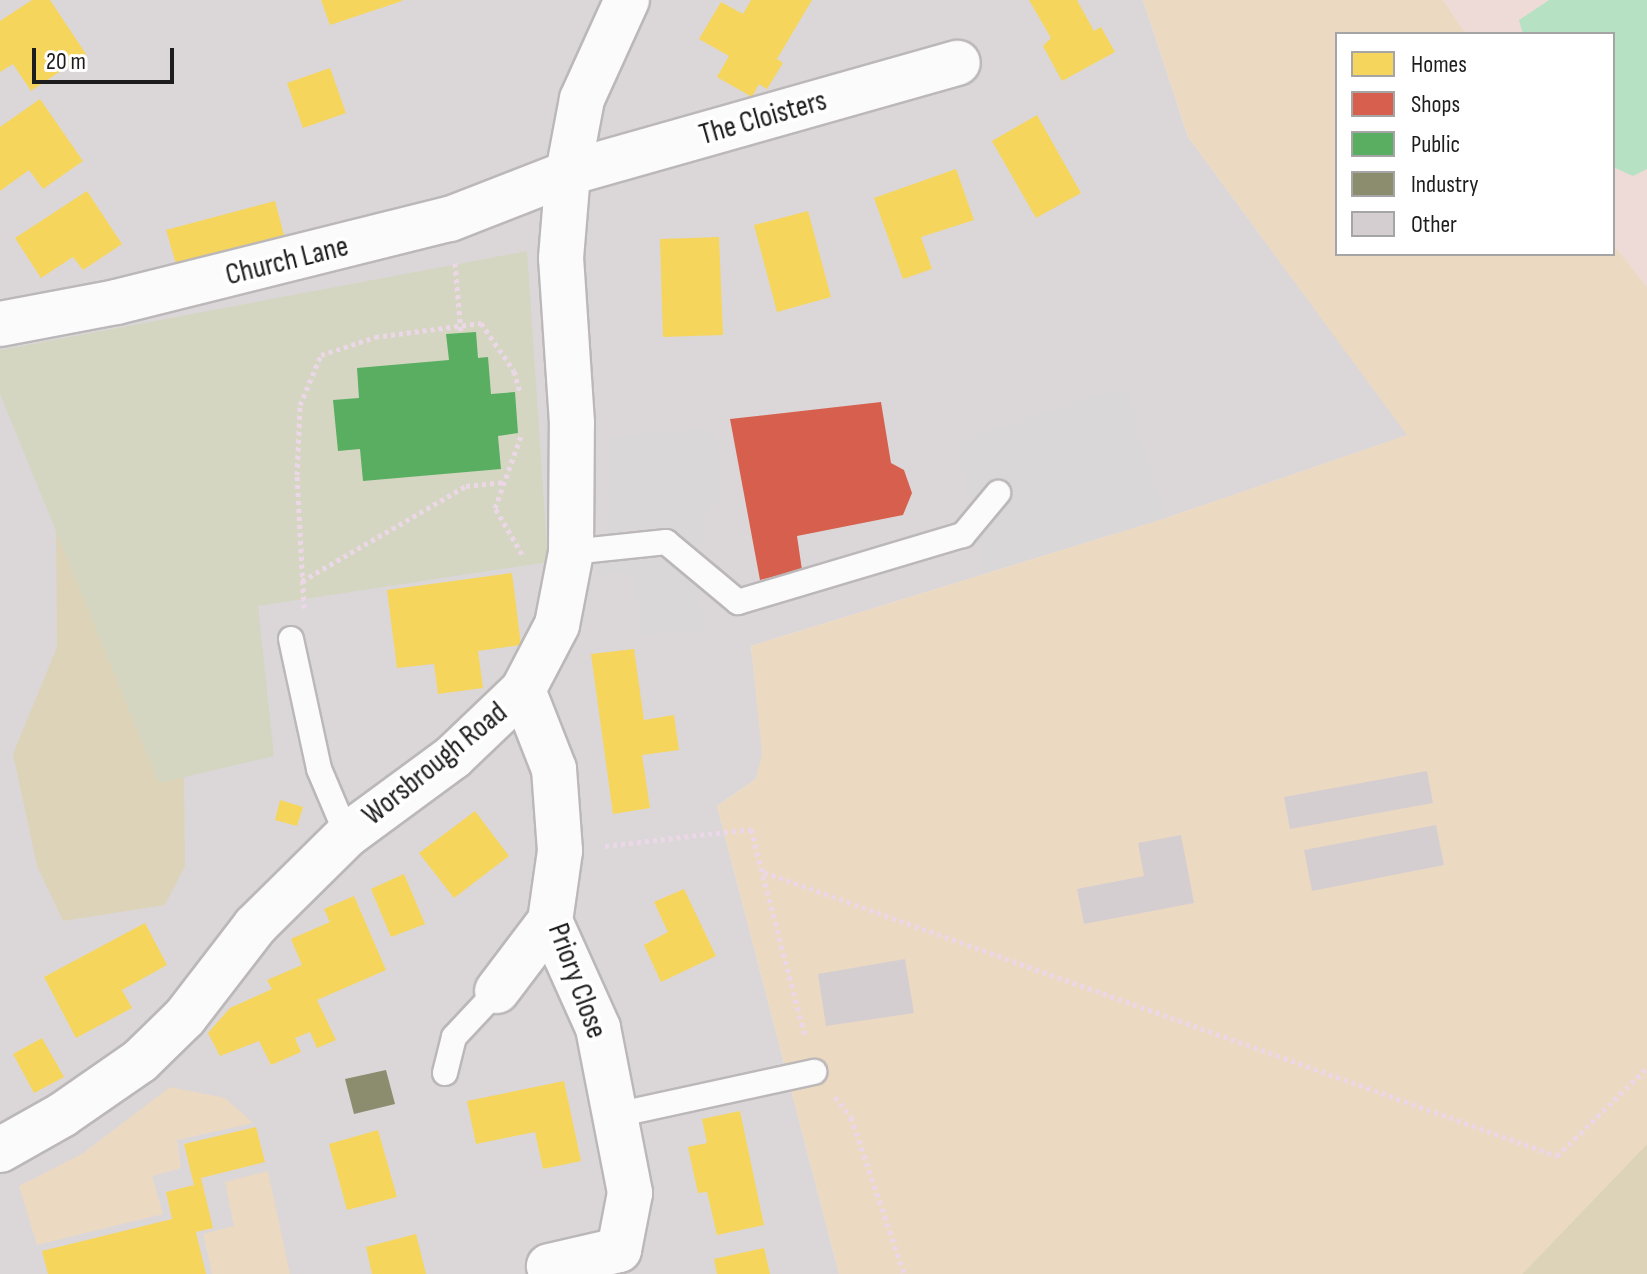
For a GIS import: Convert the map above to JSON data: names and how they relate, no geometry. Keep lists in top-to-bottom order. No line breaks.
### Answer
{"streets":{"street":["The Cloisters","Church Lane","Worsbrough Road","Priory Close"]},"crossings":[["The Cloisters","Church Lane"],["The Cloisters","Worsbrough Road"],["Church Lane","Worsbrough Road"],["Worsbrough Road","Priory Close"]],"legend":["Homes","Shops","Public","Industry","Other"],"scale_bar":"20 m"}
